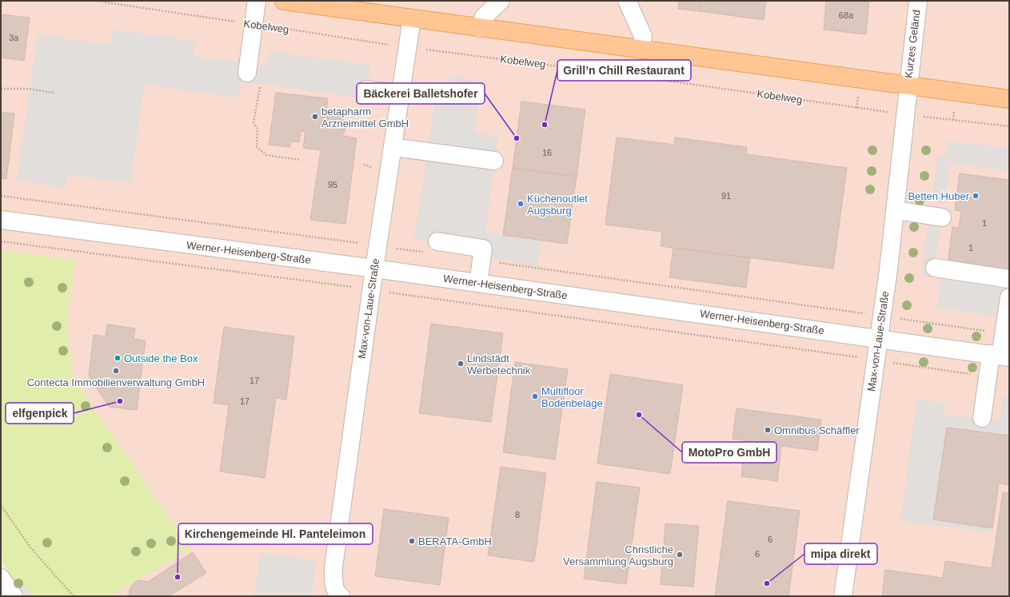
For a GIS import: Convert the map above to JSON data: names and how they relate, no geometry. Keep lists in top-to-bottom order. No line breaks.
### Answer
{"streets":{"street":["Kurzes Geländ","Werner-Heisenberg-Straße","Max-von-Laue-Straße"],"path":["Kobelweg"]},"crossings":[["Kobelweg","Max-von-Laue-Straße"],["Kurzes Geländ","Max-von-Laue-Straße"],["Werner-Heisenberg-Straße","Max-von-Laue-Straße"]],"places":["betapharm Arzneimittel GmbH","Grill’n Chill Restaurant","Bäckerei Balletshofer","Betten Huber","Küchenoutlet Augsburg","Outside the Box","Lindstädt Werbetechnik","Contecta Immobilienverwaltung GmbH","Multifloor Bodenbeläge","elfgenpick","MotoPro GmbH","Omnibus Schäffler","BERATA-GmbH","Christliche Versammlung Augsburg","Kirchengemeinde Hl. Panteleimon","mipa direkt"],"house_numbers":["68a","3a","16","95","91","1","1","17","17","8","6","6"]}
